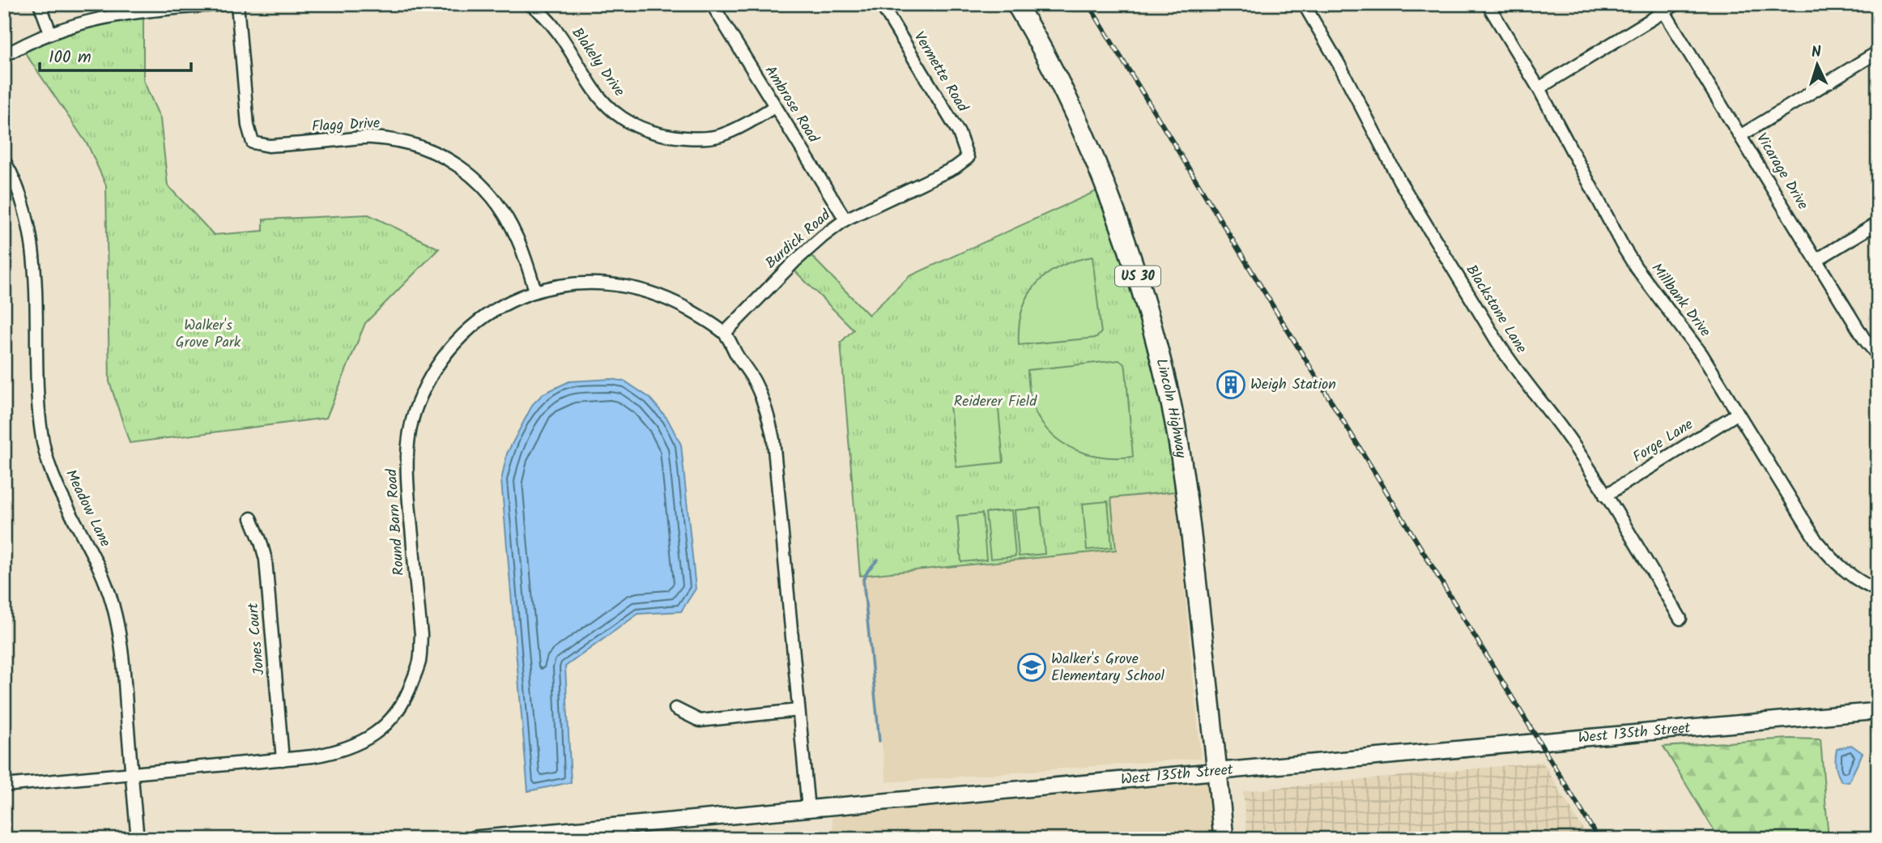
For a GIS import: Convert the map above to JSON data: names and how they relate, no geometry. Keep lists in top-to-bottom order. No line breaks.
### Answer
{"streets":{"main road":["US 30","Lincoln Highway"],"street":["Blakely Drive","Vermette Road","Ambrose Road","Flagg Drive","Vicarage Drive","Burdick Road","Millbank Drive","Blackstone Lane","Forge Lane","Meadow Lane","Round Barn Road","Jones Court","West 135th Street"]},"crossings":[["Blakely Drive","Ambrose Road"],["Vermette Road","Burdick Road"],["Ambrose Road","Burdick Road"],["Flagg Drive","Round Barn Road"],["Burdick Road","Round Barn Road"],["Millbank Drive","Forge Lane"],["Blackstone Lane","Forge Lane"],["Lincoln Highway","West 135th Street"],["Meadow Lane","Round Barn Road"],["Round Barn Road","Jones Court"],["Round Barn Road","West 135th Street"]],"parks":["Walker's Grove Park","Reiderer Field"],"places":{"building":["Weigh Station"],"school or university":["Walker's Grove Elementary School"]},"scale_bar":"100 m","north":"top"}
